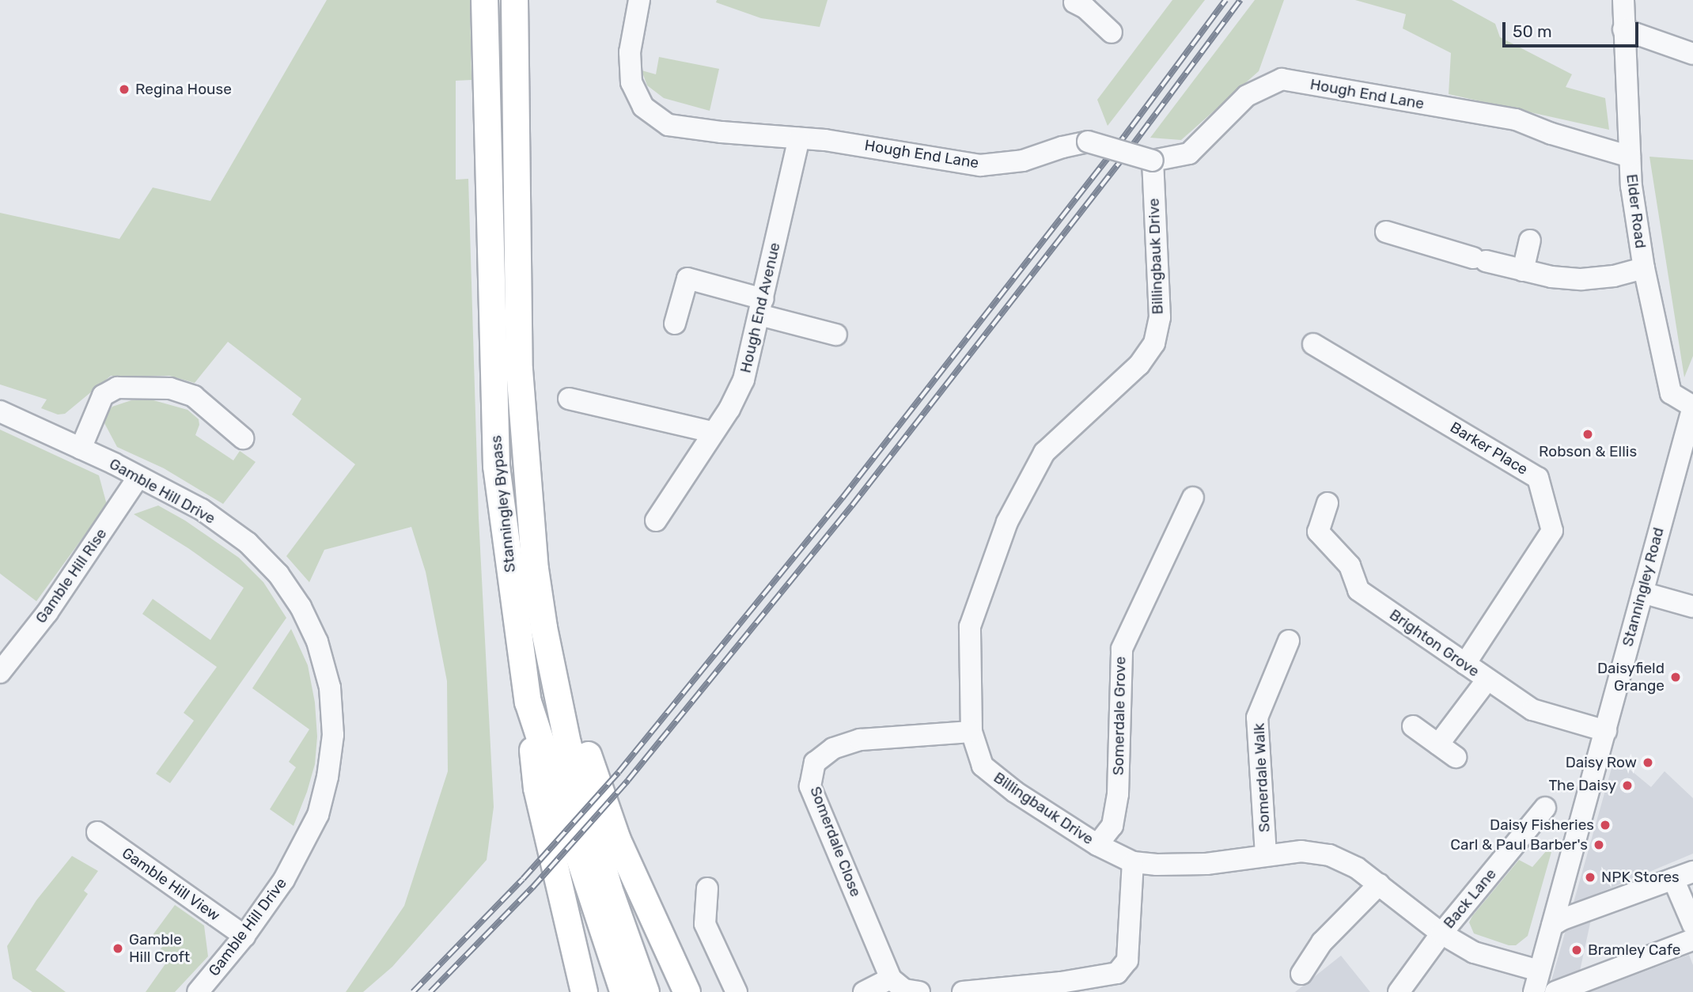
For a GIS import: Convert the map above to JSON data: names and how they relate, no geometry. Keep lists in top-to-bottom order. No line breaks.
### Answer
{"streets":{"main road":["Stanningley Bypass"],"street":["Hough End Lane","Elder Road","Billingbauk Drive","Hough End Avenue","Barker Place","Gamble Hill Drive","Gamble Hill Rise","Stanningley Road","Brighton Grove","Somerdale Grove","Somerdale Walk","Somerdale Close","Gamble Hill View","Back Lane"]},"crossings":[["Hough End Lane","Elder Road"],["Hough End Lane","Billingbauk Drive"],["Hough End Lane","Hough End Avenue"],["Elder Road","Stanningley Road"],["Billingbauk Drive","Stanningley Road"],["Billingbauk Drive","Somerdale Grove"],["Billingbauk Drive","Somerdale Walk"],["Billingbauk Drive","Somerdale Close"],["Billingbauk Drive","Back Lane"],["Barker Place","Brighton Grove"],["Gamble Hill Drive","Gamble Hill Rise"],["Gamble Hill Drive","Gamble Hill View"],["Stanningley Road","Brighton Grove"]],"places":["Regina House","Robson & Ellis","Daisyfield Grange","Daisy Row","The Daisy","Daisy Fisheries","Carl & Paul Barber's","NPK Stores","Gamble Hill Croft","Bramley Cafe"],"scale_bar":"50 m"}
